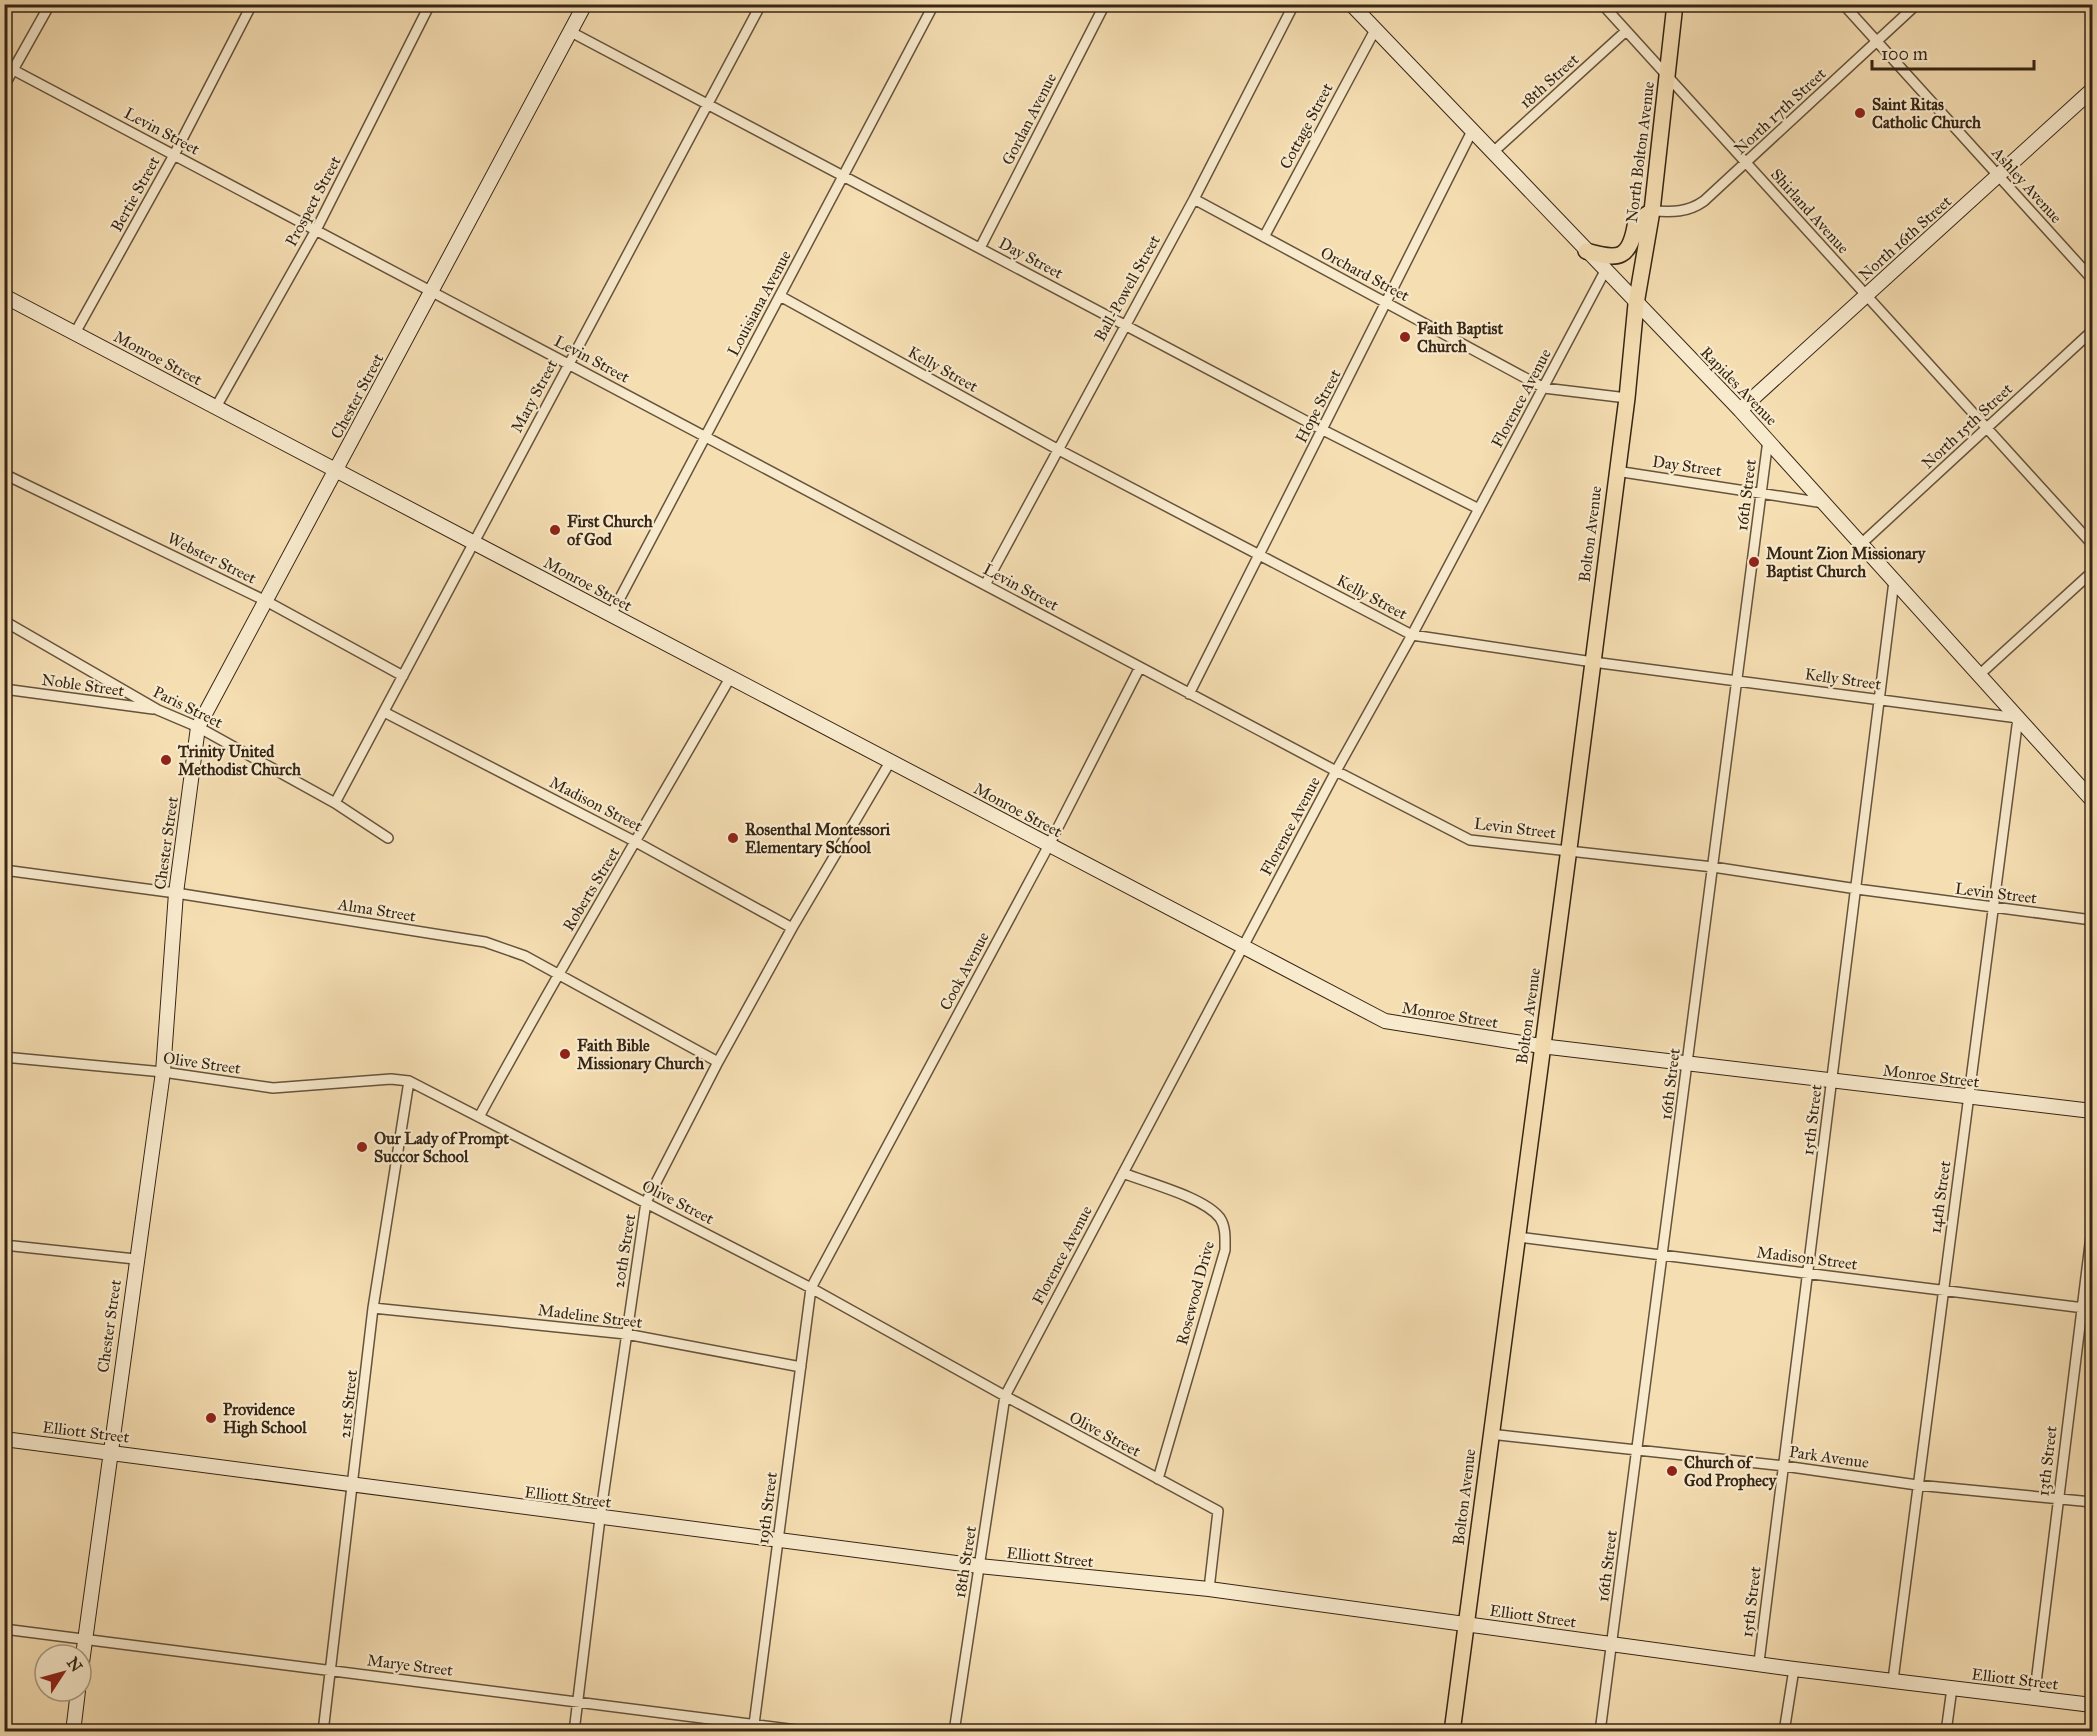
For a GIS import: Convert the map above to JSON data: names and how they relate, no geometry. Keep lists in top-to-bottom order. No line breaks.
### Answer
{"streets":{"main road":["North Bolton Avenue","North 16th Street","Monroe Street","Rapides Avenue","Chester Street","Bolton Avenue","Elliott Street"],"street":["18th Street","North 17th Street","Gordan Avenue","Cottage Street","Levin Street","Ashley Avenue","Bertie Street","Prospect Street","Shirland Avenue","Day Street","Orchard Street","Ball-Powell Street","Louisiana Avenue","Kelly Street","Mary Street","Florence Avenue","Hope Street","North 15th Street","16th Street","Webster Street","Noble Street","Paris Street","Madison Street","Roberts Street","Alma Street","Cook Avenue","Olive Street","15th Street","14th Street","20th Street","Rosewood Drive","Madeline Street","21st Street","Park Avenue","13th Street","19th Street","Marye Street"]},"crossings":[["18th Street","Shirland Avenue"],["18th Street","Rapides Avenue"],["18th Street","Florence Avenue"],["18th Street","Olive Street"],["18th Street","Elliott Street"],["North 17th Street","North Bolton Avenue"],["North 17th Street","Ashley Avenue"],["North 17th Street","Shirland Avenue"],["Gordan Avenue","Day Street"],["Cottage Street","Orchard Street"],["Cottage Street","Rapides Avenue"],["Levin Street","Bertie Street"],["Levin Street","Prospect Street"],["Levin Street","Ball-Powell Street"],["Levin Street","Louisiana Avenue"],["Levin Street","Chester Street"],["Levin Street","Mary Street"],["Levin Street","Florence Avenue"],["Levin Street","Hope Street"],["Levin Street","16th Street"],["Levin Street","Bolton Avenue"],["Levin Street","Cook Avenue"],["Levin Street","15th Street"],["Levin Street","14th Street"],["North Bolton Avenue","Shirland Avenue"],["North Bolton Avenue","Rapides Avenue"],["North Bolton Avenue","Bolton Avenue"],["Ashley Avenue","North 16th Street"],["Bertie Street","Monroe Street"],["Prospect Street","Monroe Street"],["Shirland Avenue","North 16th Street"],["Shirland Avenue","North 15th Street"],["North 16th Street","Rapides Avenue"],["Day Street","Ball-Powell Street"],["Day Street","Louisiana Avenue"],["Day Street","Rapides Avenue"],["Day Street","Chester Street"],["Day Street","Mary Street"],["Day Street","Florence Avenue"],["Day Street","Hope Street"],["Day Street","16th Street"],["Day Street","Bolton Avenue"],["Orchard Street","Ball-Powell Street"],["Orchard Street","Florence Avenue"],["Orchard Street","Hope Street"],["Orchard Street","Bolton Avenue"],["Ball-Powell Street","Kelly Street"],["Louisiana Avenue","Monroe Street"],["Louisiana Avenue","Kelly Street"],["Monroe Street","Chester Street"],["Monroe Street","Mary Street"],["Monroe Street","Florence Avenue"],["Monroe Street","16th Street"],["Monroe Street","Bolton Avenue"],["Monroe Street","Roberts Street"],["Monroe Street","Cook Avenue"],["Monroe Street","15th Street"],["Monroe Street","14th Street"],["Monroe Street","20th Street"],["Kelly Street","Rapides Avenue"],["Kelly Street","Florence Avenue"],["Kelly Street","Hope Street"],["Kelly Street","16th Street"],["Kelly Street","Bolton Avenue"],["Kelly Street","15th Street"],["Kelly Street","14th Street"],["Rapides Avenue","Florence Avenue"],["Rapides Avenue","Hope Street"],["Rapides Avenue","North 15th Street"],["Rapides Avenue","16th Street"],["Rapides Avenue","Bolton Avenue"],["Rapides Avenue","15th Street"],["Rapides Avenue","14th Street"],["Chester Street","Webster Street"],["Chester Street","Paris Street"],["Chester Street","Alma Street"],["Chester Street","Olive Street"],["Chester Street","Elliott Street"],["Chester Street","Marye Street"],["Mary Street","Webster Street"],["Mary Street","Paris Street"],["Mary Street","Madison Street"],["Florence Avenue","Olive Street"],["Florence Avenue","Rosewood Drive"],["16th Street","Madison Street"],["16th Street","Elliott Street"],["16th Street","Park Avenue"],["Bolton Avenue","Madison Street"],["Bolton Avenue","Elliott Street"],["Bolton Avenue","Park Avenue"],["Noble Street","Paris Street"],["Madison Street","Roberts Street"],["Madison Street","15th Street"],["Madison Street","14th Street"],["Madison Street","20th Street"],["Madison Street","13th Street"],["Roberts Street","Alma Street"],["Roberts Street","Olive Street"],["Alma Street","20th Street"],["Cook Avenue","Olive Street"],["Cook Avenue","19th Street"],["Olive Street","20th Street"],["Olive Street","Rosewood Drive"],["Olive Street","21st Street"],["Olive Street","Elliott Street"],["Olive Street","19th Street"],["15th Street","Elliott Street"],["15th Street","Park Avenue"],["14th Street","Elliott Street"],["14th Street","Park Avenue"],["20th Street","Madeline Street"],["20th Street","Elliott Street"],["20th Street","Marye Street"],["Madeline Street","21st Street"],["Madeline Street","19th Street"],["21st Street","Elliott Street"],["21st Street","Marye Street"],["Elliott Street","13th Street"],["Elliott Street","19th Street"],["Park Avenue","13th Street"],["19th Street","Marye Street"]],"places":["Saint Ritas Catholic Church","Faith Baptist Church","First Church of God","Mount Zion Missionary Baptist Church","Trinity United Methodist Church","Rosenthal Montessori Elementary School","Faith Bible Missionary Church","Our Lady of Prompt Succor School","Providence High School","Church of God Prophecy"],"scale_bar":"100 m","north":"top right"}
